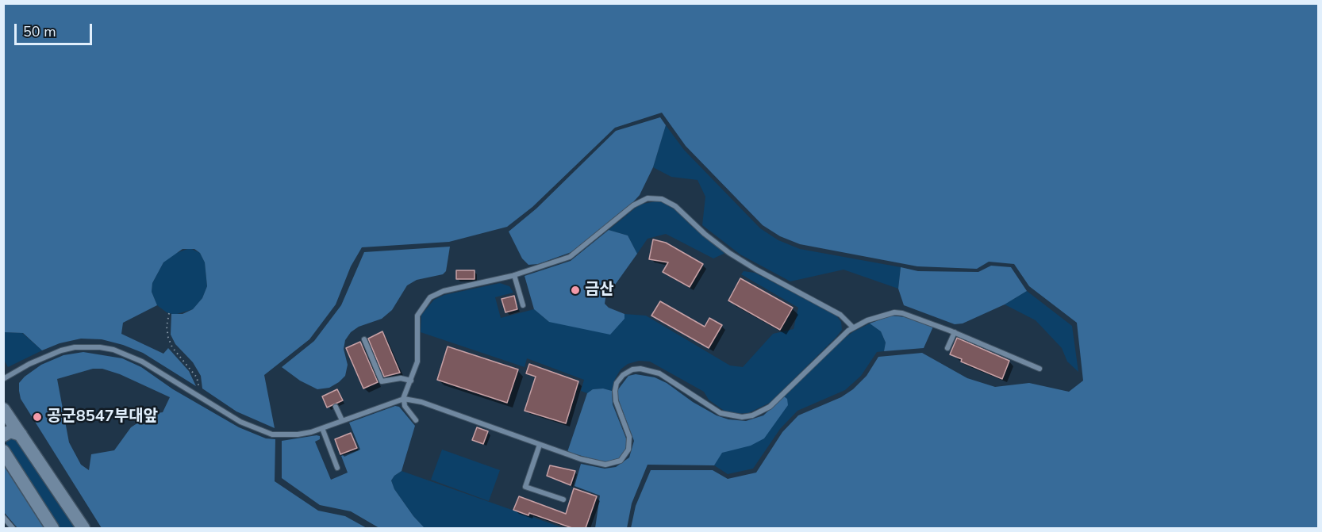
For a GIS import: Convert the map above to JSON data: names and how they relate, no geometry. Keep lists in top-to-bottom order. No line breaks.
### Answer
{"places":["금산","공군8547부대앞"],"scale_bar":"50 m"}
